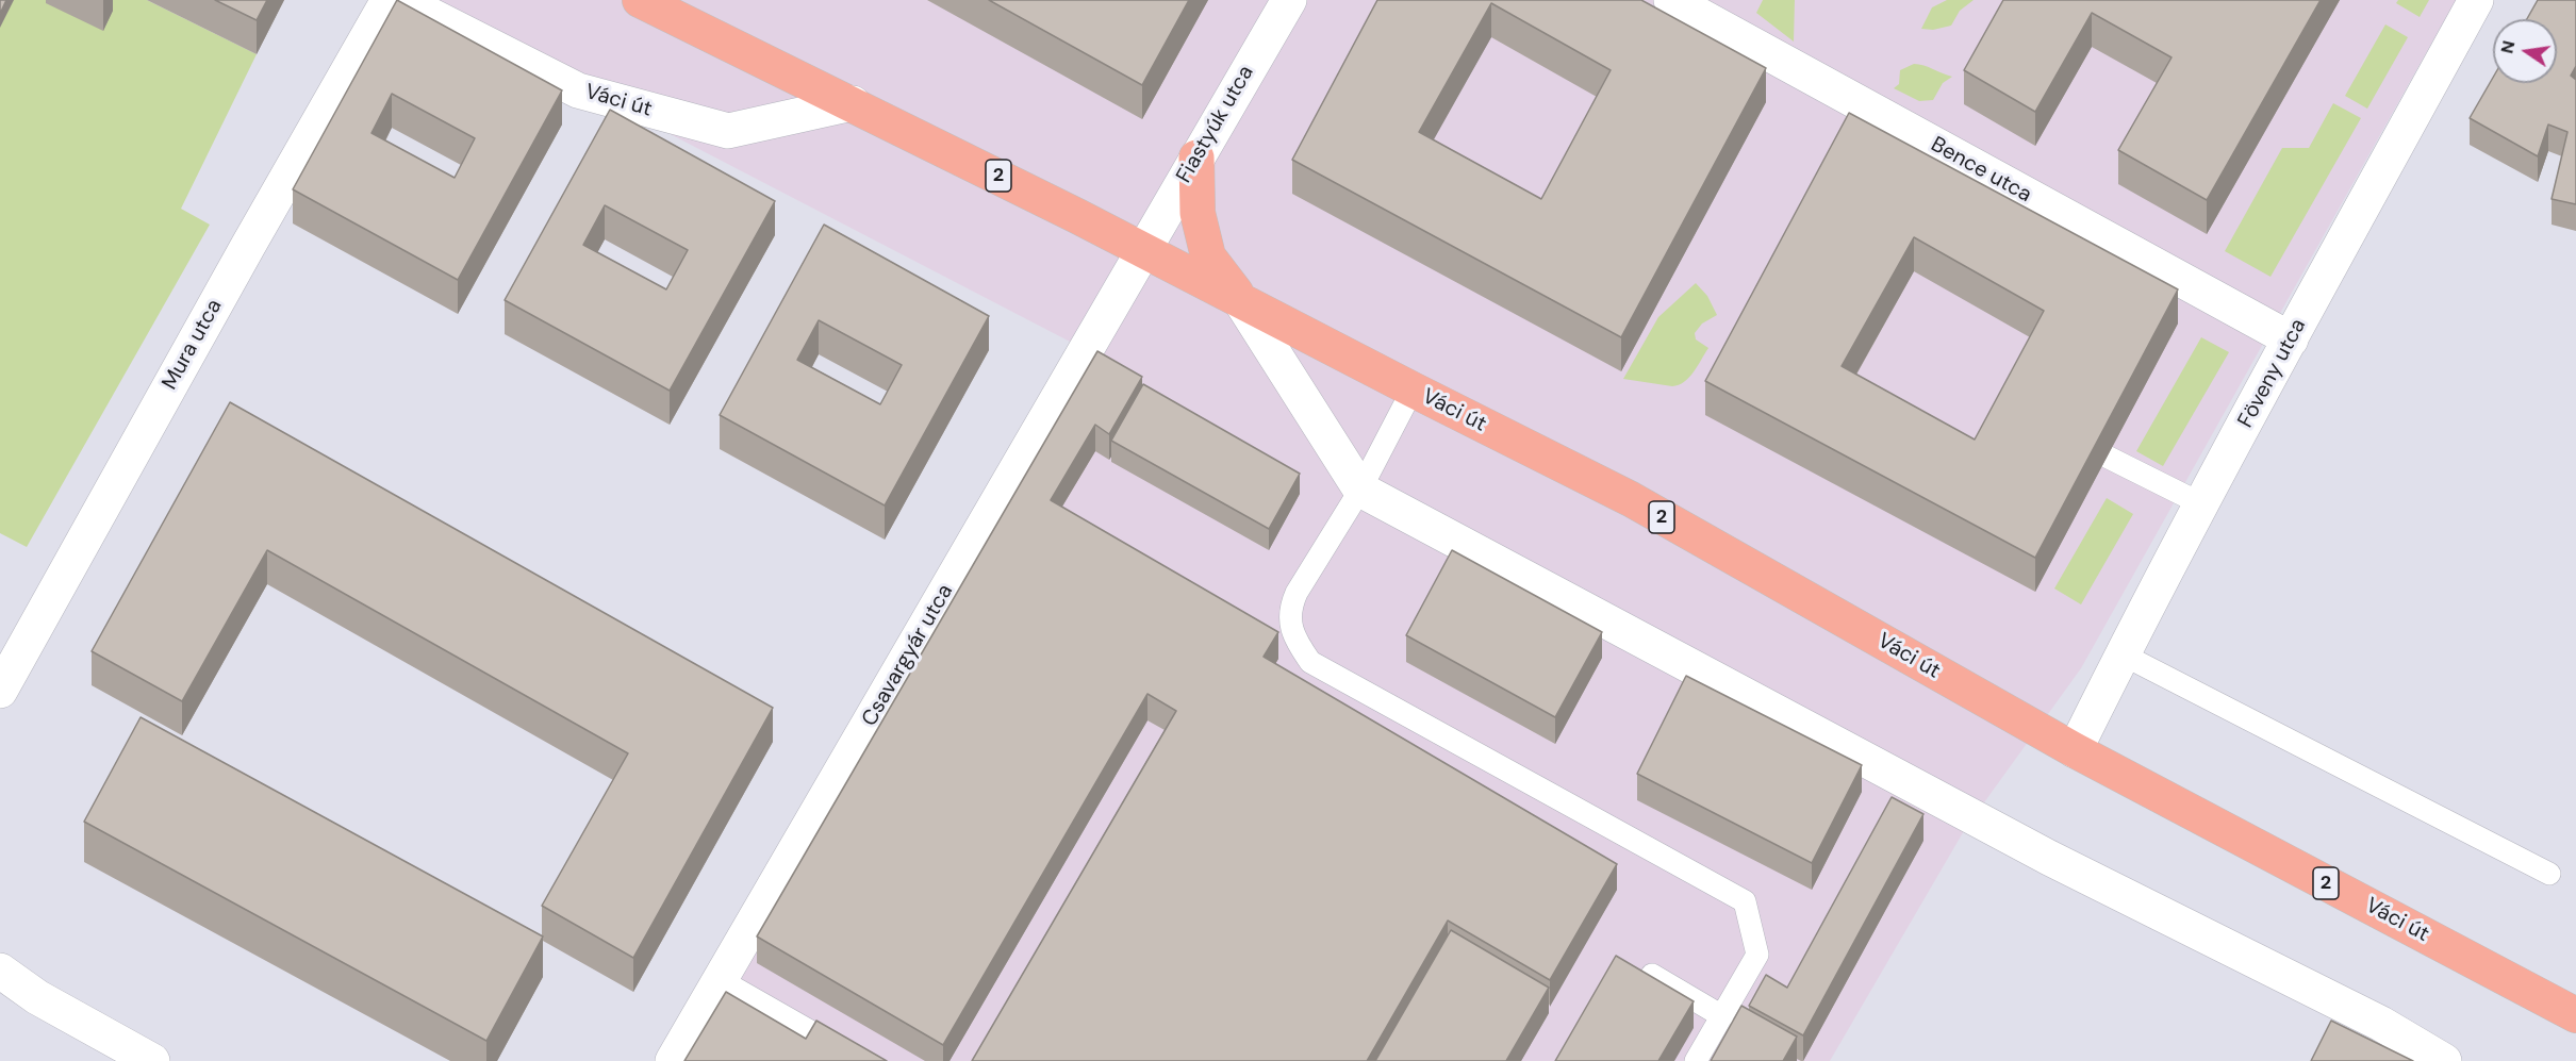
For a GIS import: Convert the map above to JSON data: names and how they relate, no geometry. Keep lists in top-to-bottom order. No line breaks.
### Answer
{"streets":{"main road":["Váci út","2"],"street":["Fiastyúk utca","Bence utca","Mura utca","Föveny utca","Csavargyár utca"]},"crossings":[["Váci út","Fiastyúk utca"],["Váci út","Föveny utca"],["Váci út","Csavargyár utca"],["Fiastyúk utca","Csavargyár utca"],["Bence utca","Föveny utca"]],"north":"left"}
